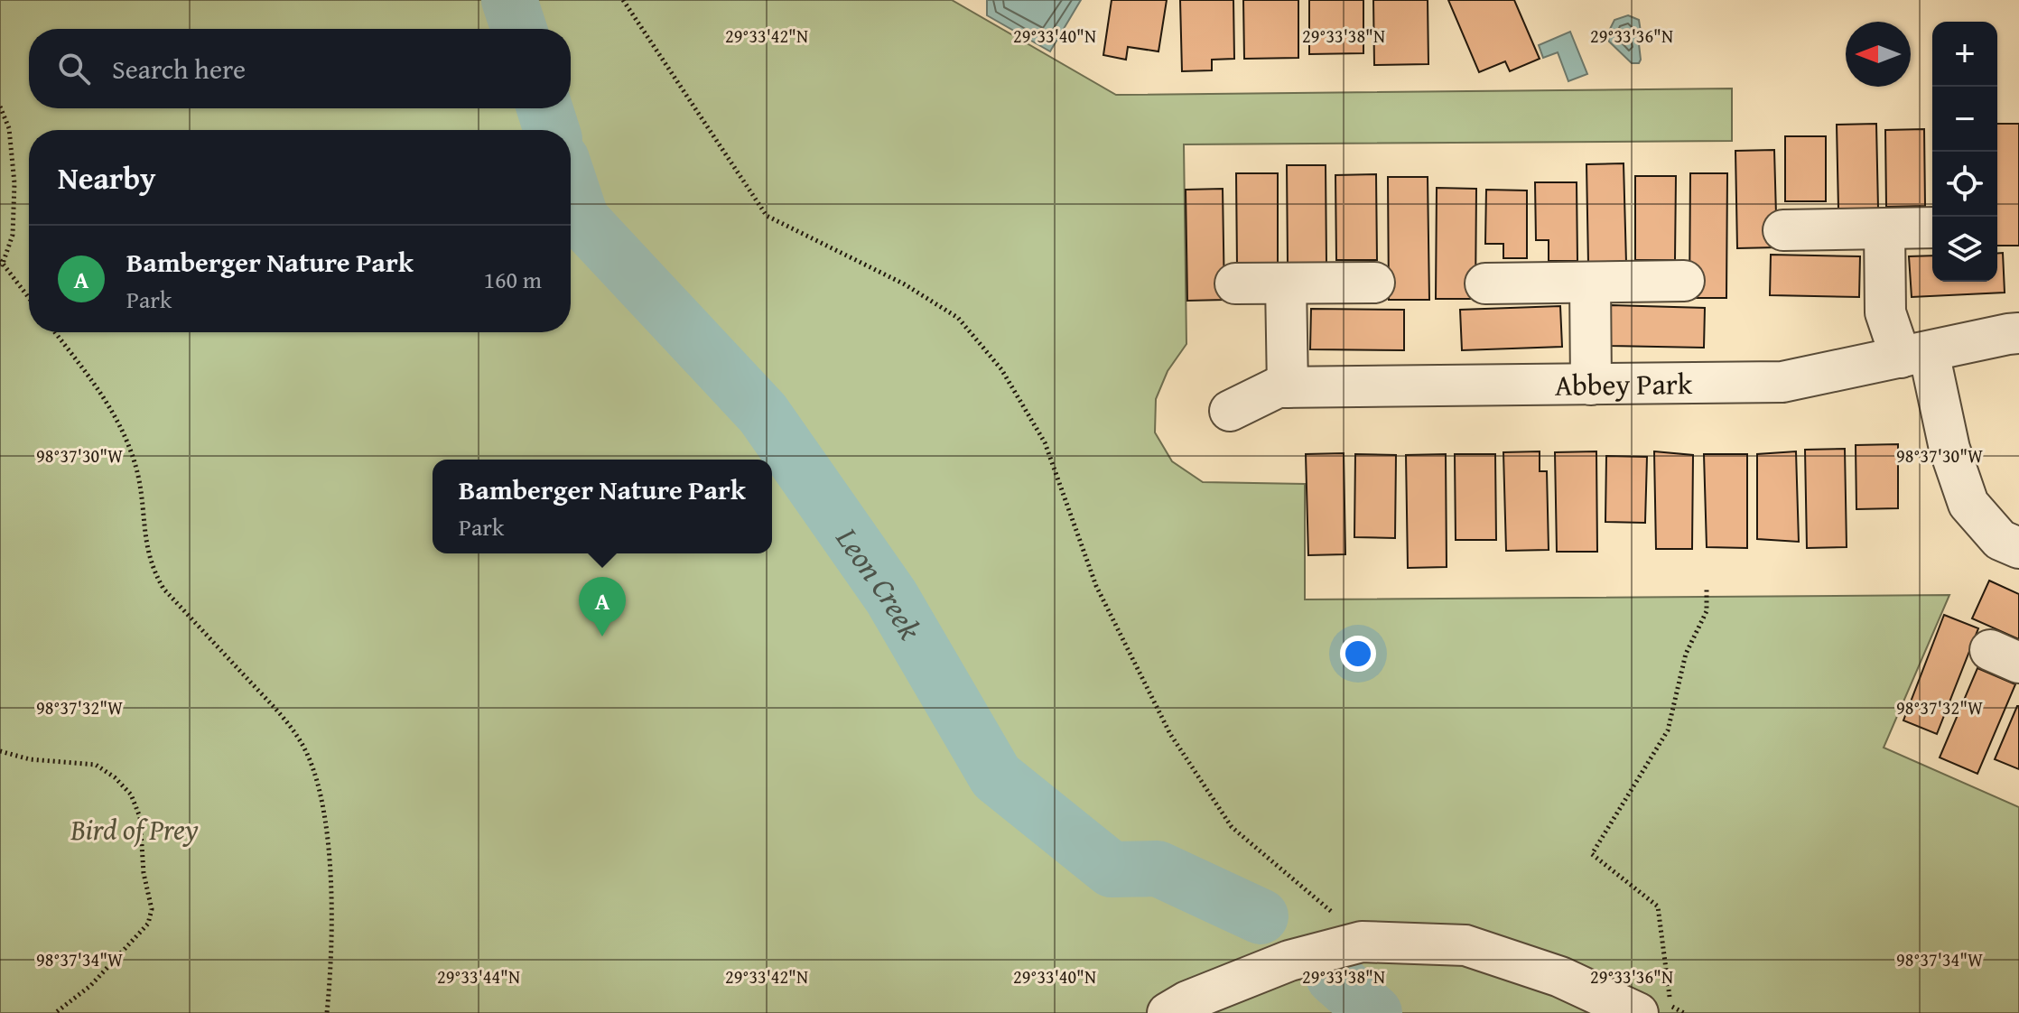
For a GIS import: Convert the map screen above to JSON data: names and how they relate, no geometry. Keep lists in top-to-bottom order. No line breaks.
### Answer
{"streets":{"street":["Abbey Park"]},"water":["Leon Creek"],"parks":["Bird of Prey"],"north":"left","page":{"map_buttons":["+","−"],"search":"Search here","heading":"Nearby","list":[{"mark":"A","name":"Bamberger Nature Park","note":"Park","value":"160 m"}],"popup":["Bamberger Nature Park","Park"],"pins":"A"},"coordinates":["29°33'42\"N","29°33'40\"N","29°33'38\"N","29°33'36\"N","98°37'30\"W","98°37'32\"W","98°37'34\"W","29°33'44\"N"]}
